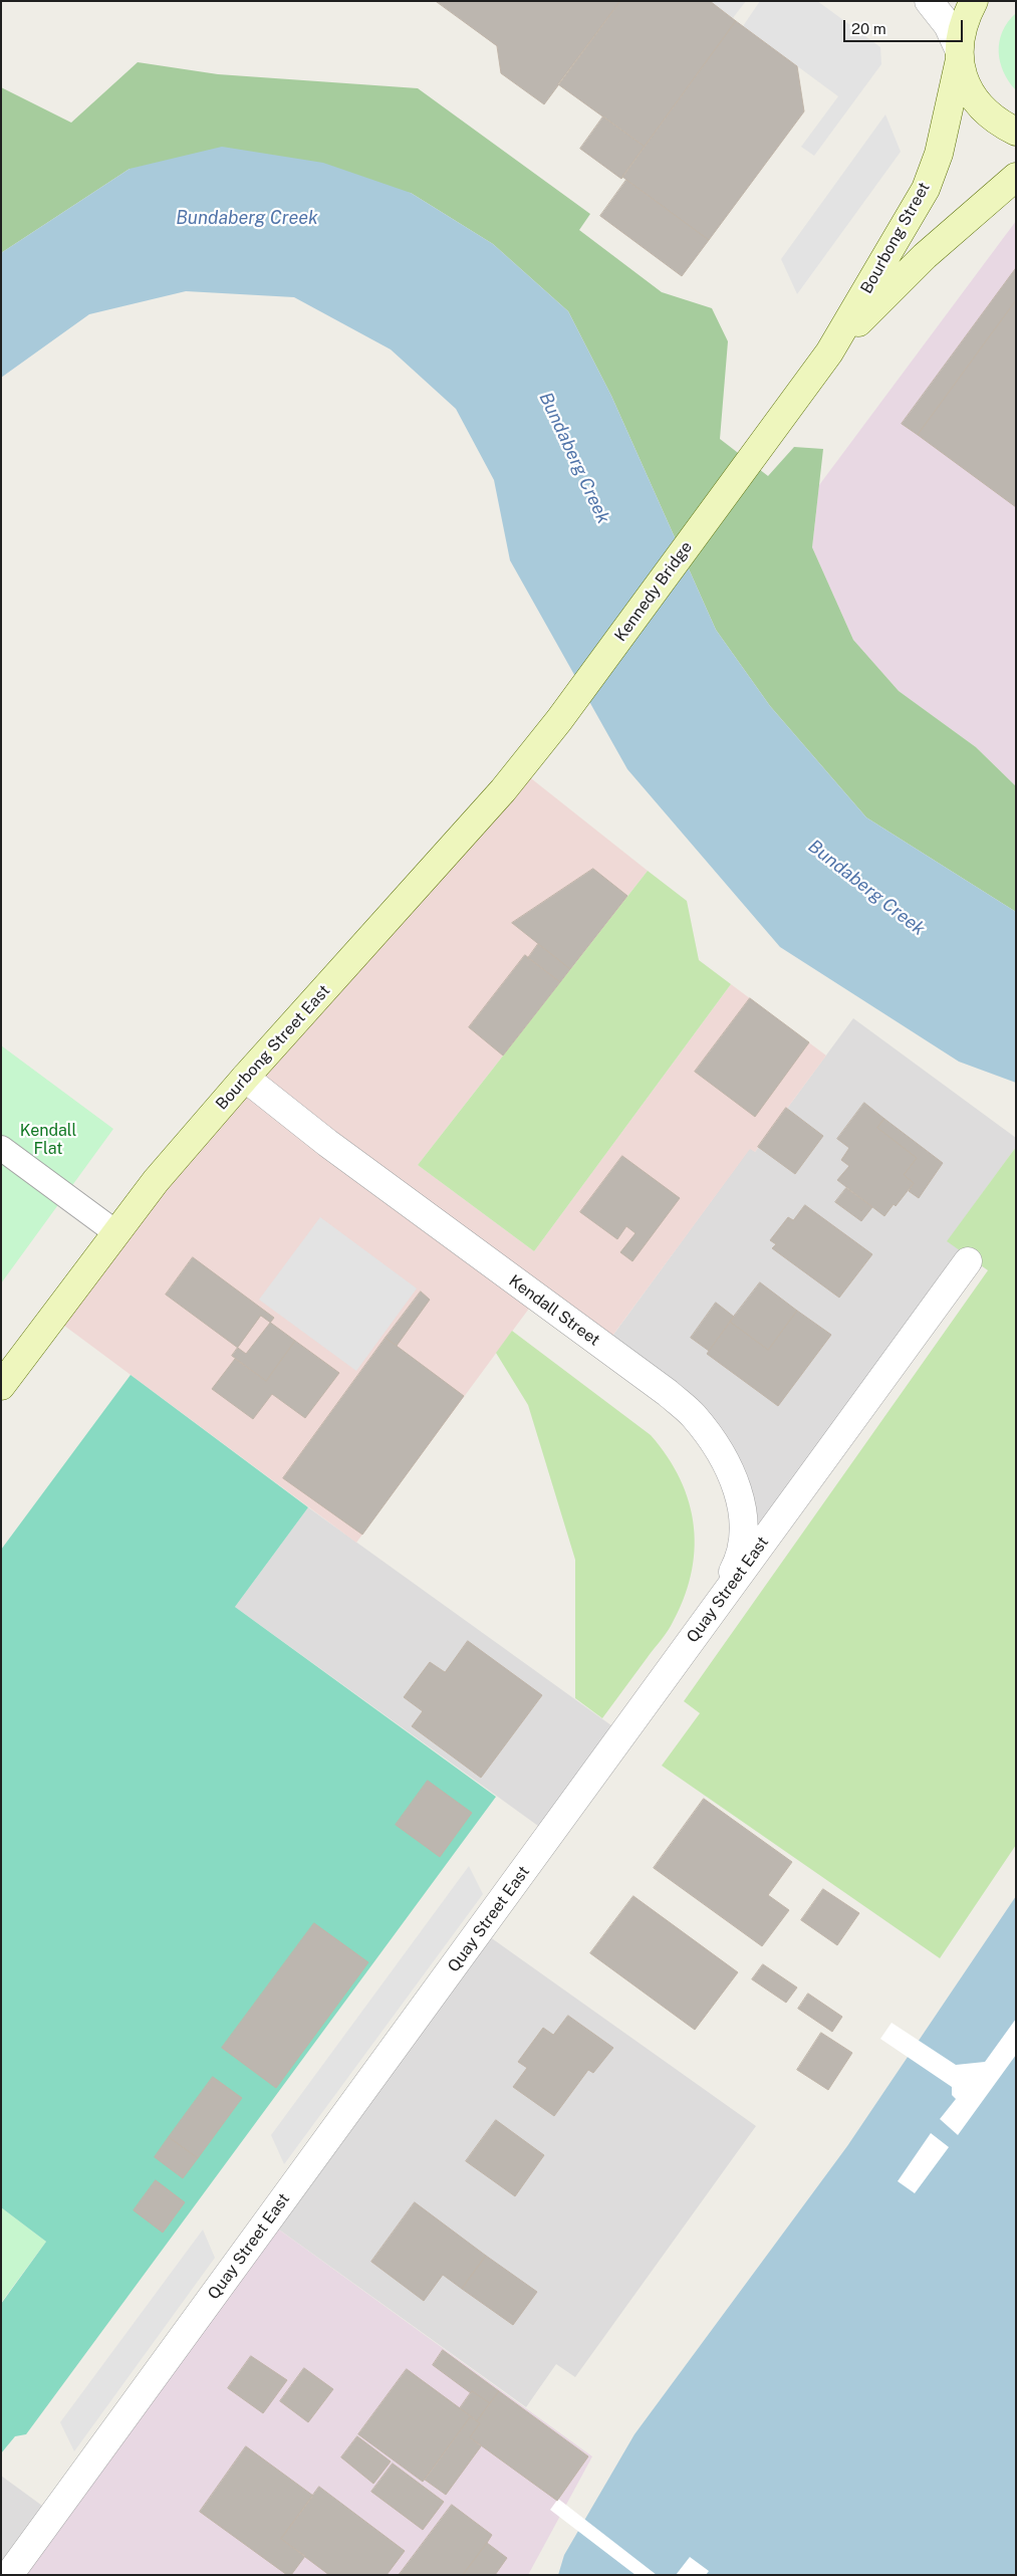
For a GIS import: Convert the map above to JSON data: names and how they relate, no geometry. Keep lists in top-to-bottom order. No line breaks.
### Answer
{"streets":{"main road":["Bourbong Street","Kennedy Bridge","Bourbong Street East"],"street":["Kendall Street","Quay Street East"]},"crossings":[["Bourbong Street","Kennedy Bridge"],["Kennedy Bridge","Bourbong Street East"],["Bourbong Street East","Kendall Street"],["Kendall Street","Quay Street East"]],"water":["Bundaberg Creek"],"parks":["Kendall Flat"],"scale_bar":"20 m"}
